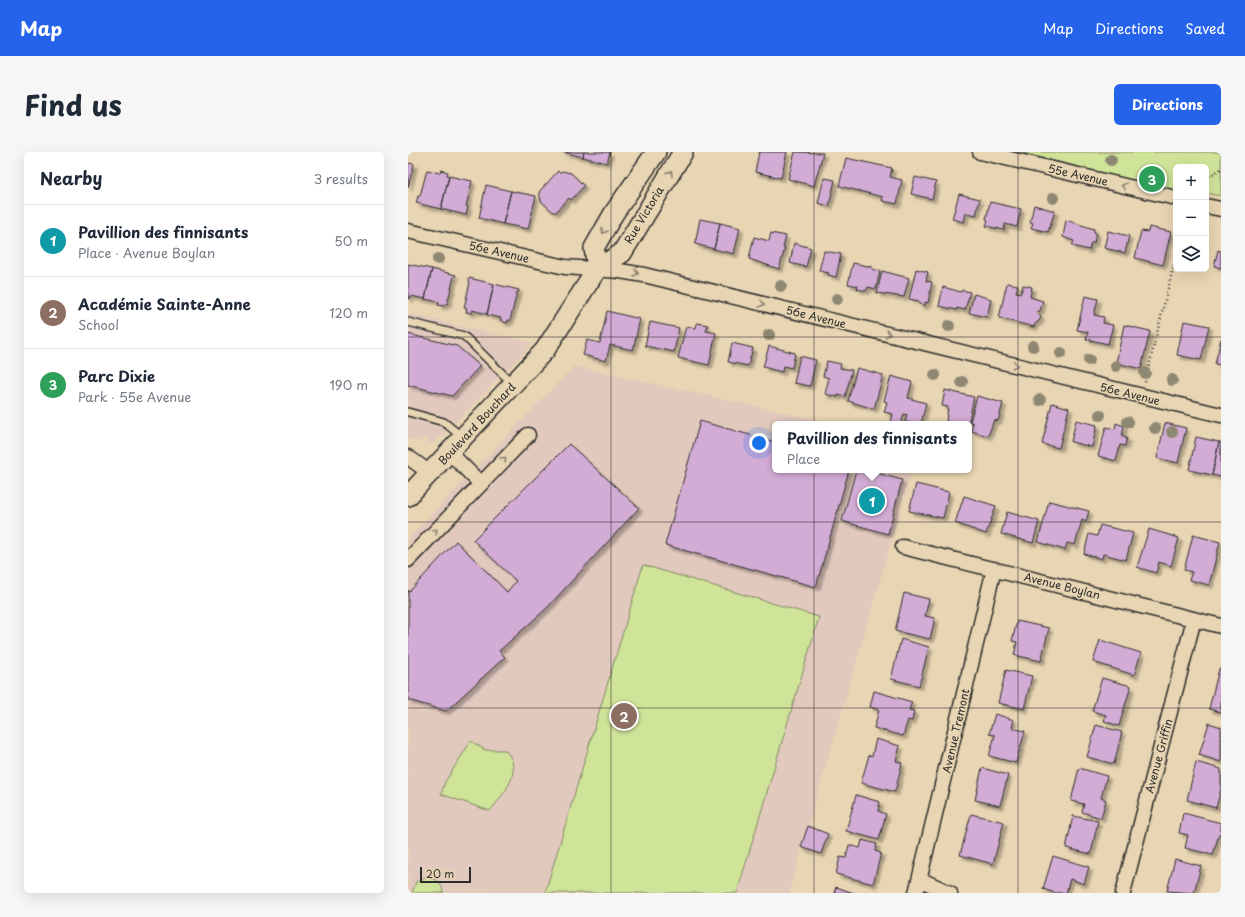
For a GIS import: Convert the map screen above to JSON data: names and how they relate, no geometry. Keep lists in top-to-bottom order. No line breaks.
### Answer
{"streets":{"main road":["Rue Victoria","Boulevard Bouchard"],"street":["55e Avenue","56e Avenue","Avenue Boylan","Avenue Tremont","Avenue Griffin"]},"crossings":[["Rue Victoria","56e Avenue"],["Rue Victoria","Boulevard Bouchard"],["Avenue Boylan","Avenue Tremont"],["Avenue Boylan","Avenue Griffin"]],"one_way":["55e Avenue","56e Avenue"],"scale_bar":"20 m","page":{"header":"Map","nav":["Map","Directions","Saved"],"title":"Find us","buttons":"Directions","heading":["Nearby","3 results"],"map_buttons":["+","−"],"pins":["3","1","2"],"list":[{"mark":"1","name":"Pavillion des finnisants","note":"Place · Avenue Boylan","value":"50 m"},{"mark":"2","name":"Académie Sainte-Anne","note":"School","value":"120 m"},{"mark":"3","name":"Parc Dixie","note":"Park · 55e Avenue","value":"190 m"}],"popup":["Pavillion des finnisants","Place"],"scale":"20 m"}}
